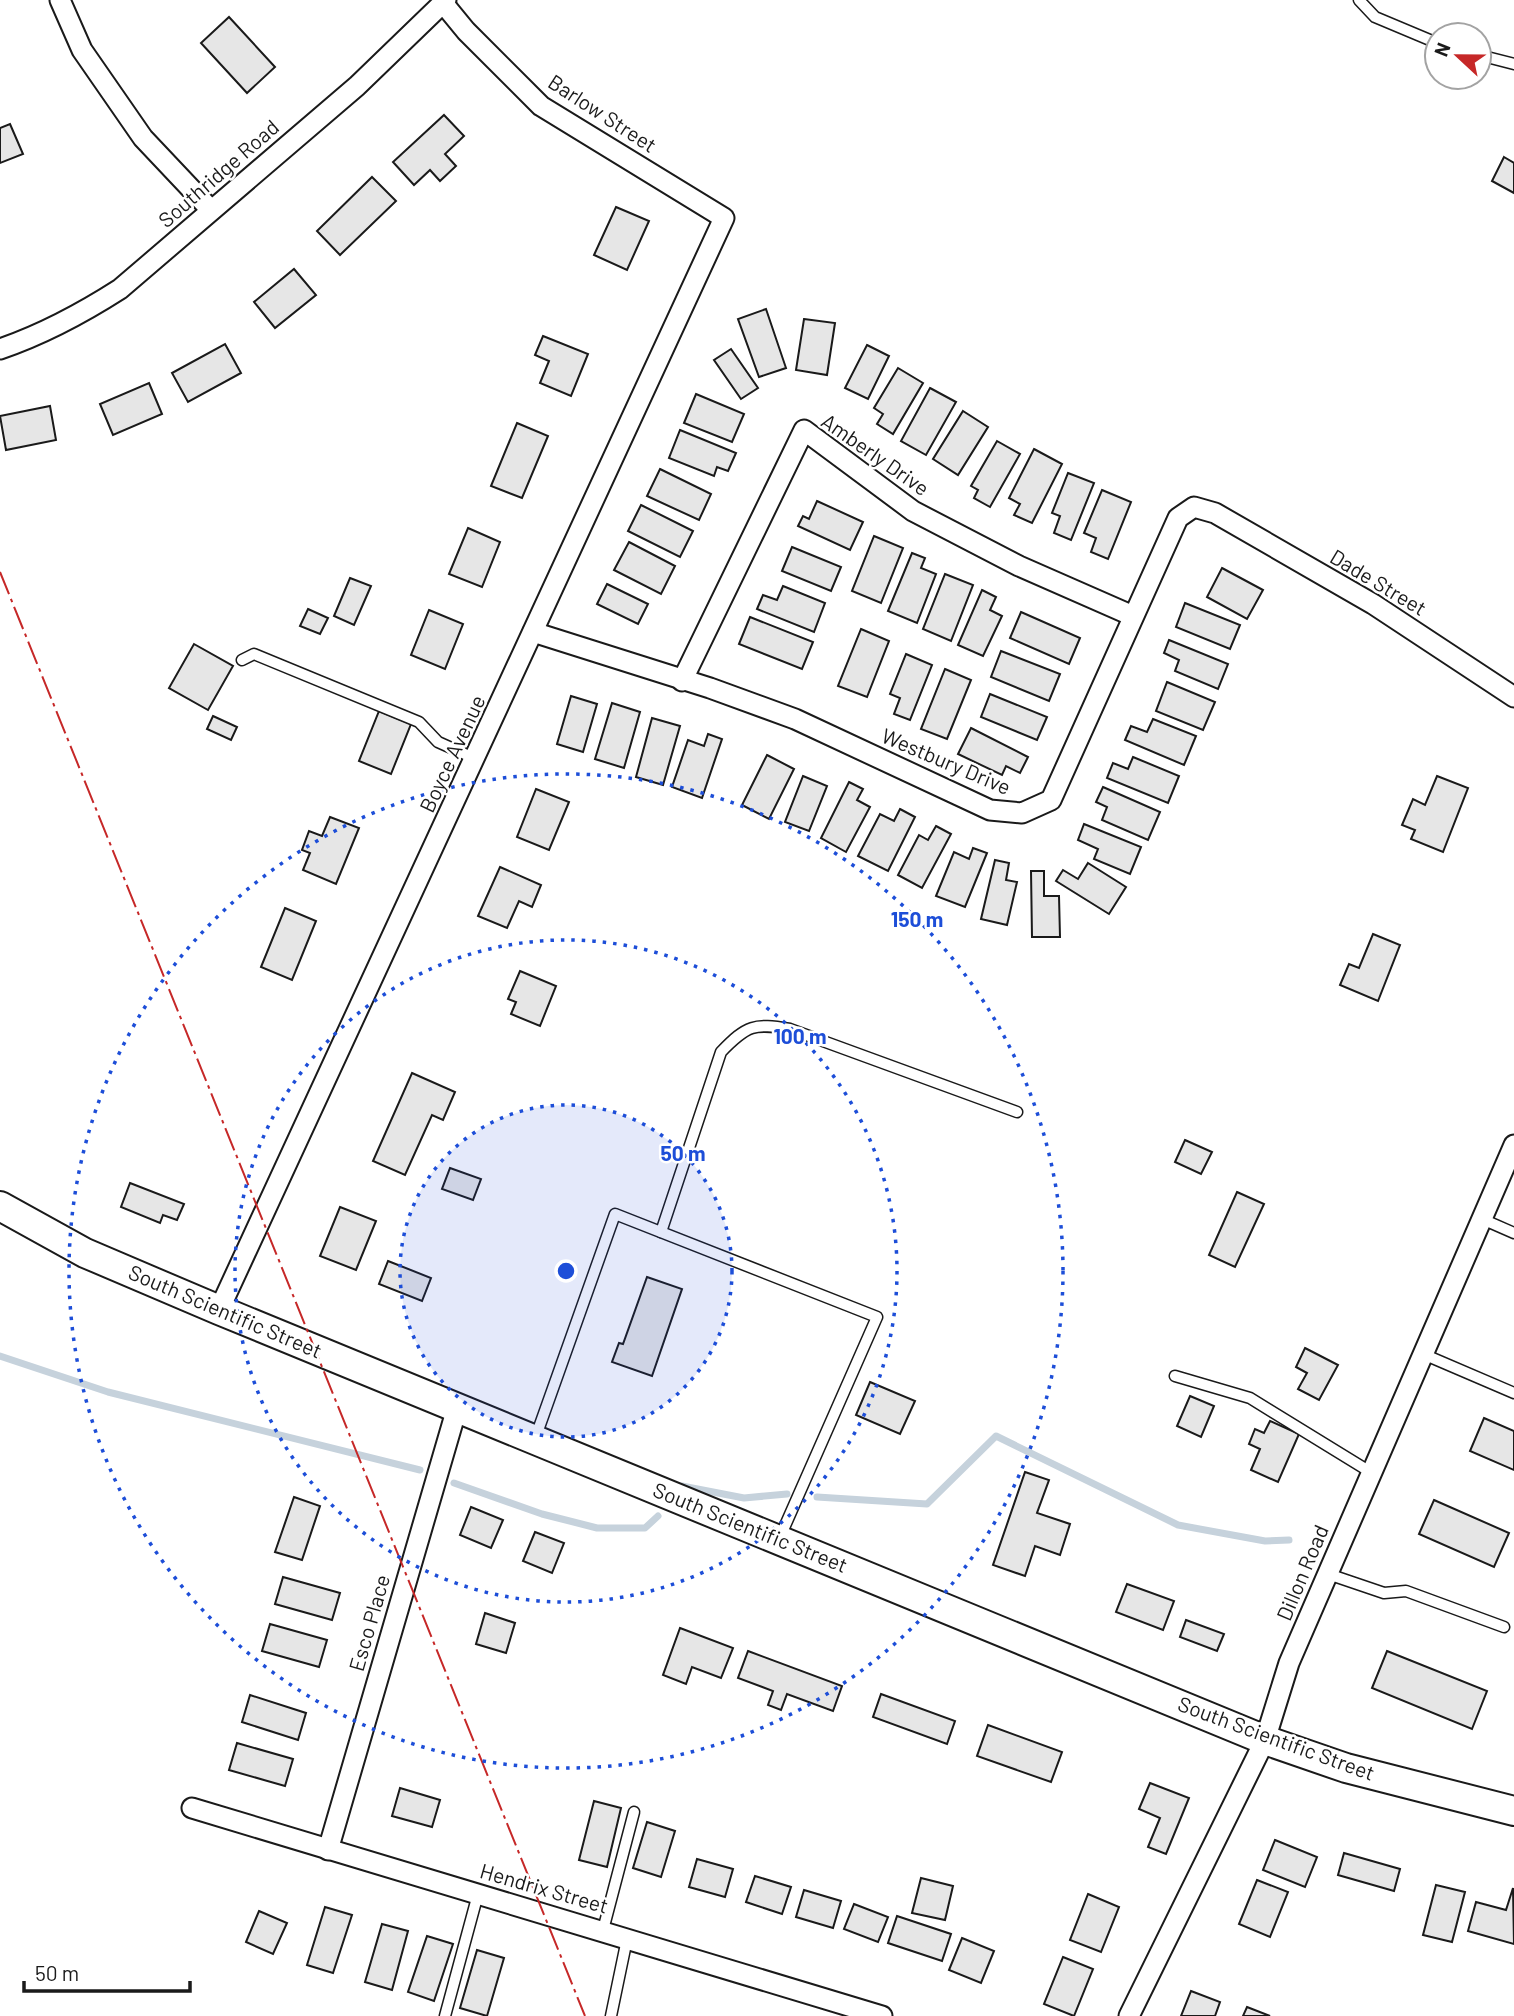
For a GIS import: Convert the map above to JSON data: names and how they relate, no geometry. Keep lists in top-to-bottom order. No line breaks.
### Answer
{"streets":{"street":["Barlow Street","Southridge Road","Amberly Drive","Dade Street","Boyce Avenue","Westbury Drive","South Scientific Street","Dillon Road","Esco Place","Hendrix Street"]},"crossings":[["Barlow Street","Southridge Road"],["Barlow Street","Boyce Avenue"],["Amberly Drive","Westbury Drive"],["Dade Street","Westbury Drive"],["Boyce Avenue","Westbury Drive"],["Boyce Avenue","South Scientific Street"],["South Scientific Street","Dillon Road"],["South Scientific Street","Esco Place"],["Esco Place","Hendrix Street"]],"scale_bar":"50 m","north":"left","rings":["150 m","100 m","50 m"]}
